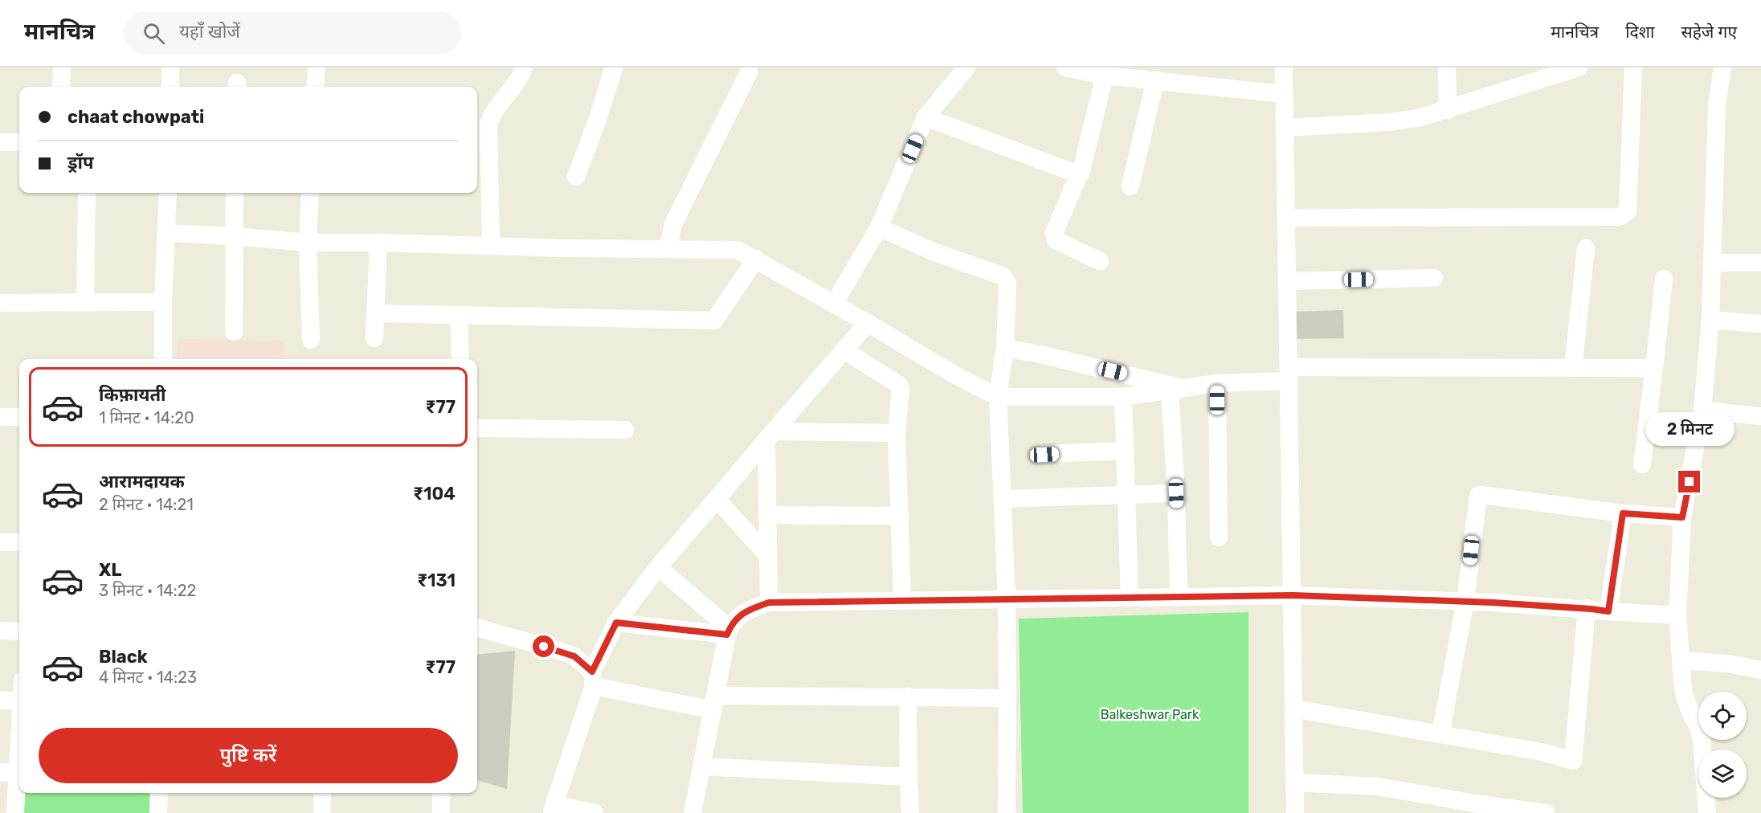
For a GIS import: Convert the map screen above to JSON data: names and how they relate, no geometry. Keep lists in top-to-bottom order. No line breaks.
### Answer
{"parks":["Balkeshwar Park"],"page":{"header":"मानचित्र","search":"यहाँ खोजें","nav":["मानचित्र","दिशा","सहेजे गए"],"banner":["chaat chowpati","ड्रॉप"],"list":[{"name":"किफ़ायती","note":"1 मिनट · 14:20","value":"₹77"},{"name":"आरामदायक","note":"2 मिनट · 14:21","value":"₹104"},{"name":"XL","note":"3 मिनट · 14:22","value":"₹131"},{"name":"Black","note":"4 मिनट · 14:23","value":"₹77"}],"bubble":"2 मिनट","buttons":"पुष्टि करें"}}
